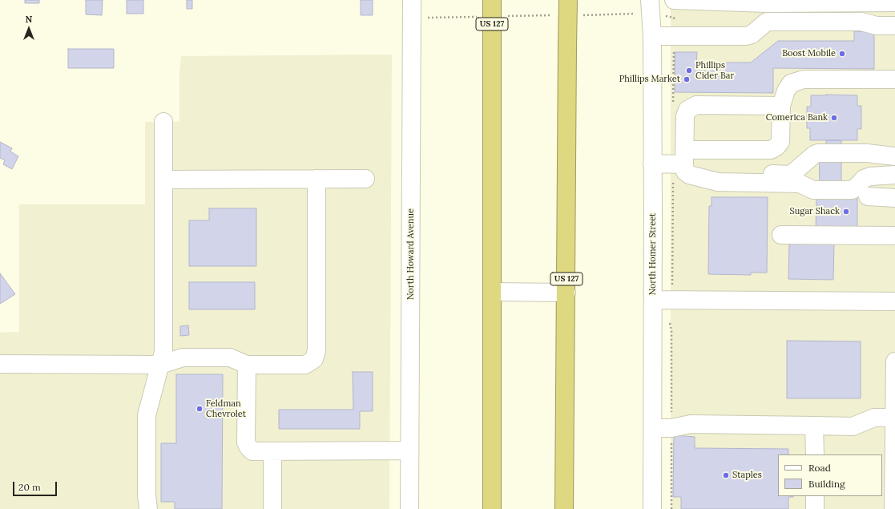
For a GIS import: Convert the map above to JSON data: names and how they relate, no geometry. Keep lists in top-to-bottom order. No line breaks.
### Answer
{"streets":{"highway":["US 127"],"street":["North Howard Avenue","North Homer Street"]},"places":["Boost Mobile","Phillips Cider Bar","Phillips Market","Comerica Bank","Sugar Shack","Feldman Chevrolet","Staples"],"legend":["Road","Building"],"scale_bar":"20 m","north":"top"}
